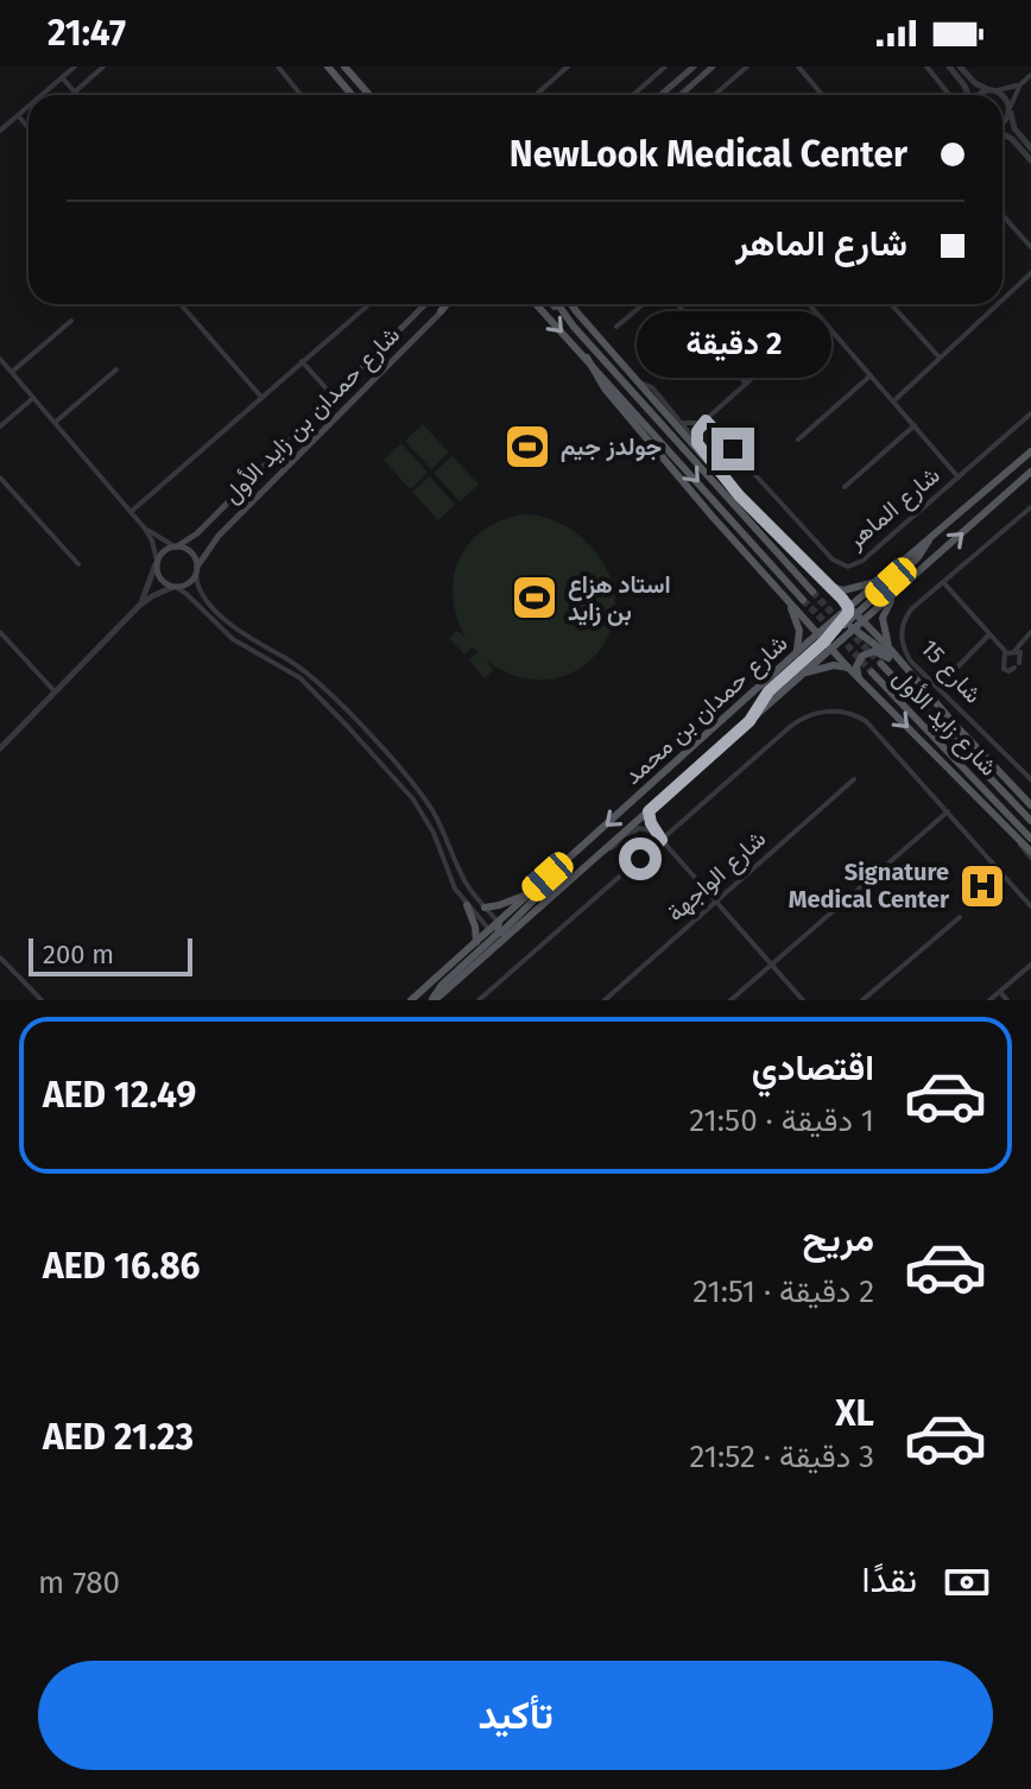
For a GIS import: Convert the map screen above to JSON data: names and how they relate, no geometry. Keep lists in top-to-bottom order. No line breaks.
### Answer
{"streets":{"main road":["شارع حمدان بن زايد الأول","شارع حمدان بن محمد","شارع زايد الأول"],"street":["شارع الماهر","شارع 15","شارع الواجهة"]},"places":{"sports":["جولدز جيم","استاد هزاع بن زايد"],"hospital":["Signature Medical Center"]},"scale_bar":"200 m","page":{"status":"21:47","banner":["NewLook Medical Center","شارع الماهر"],"bubble":"2 دقيقة","scale":"200 m","list":[{"name":"اقتصادي","note":"1 دقيقة · 21:50","value":"AED 12.49"},{"name":"مريح","note":"2 دقيقة · 21:51","value":"AED 16.86"},{"name":"XL","note":"3 دقيقة · 21:52","value":"AED 21.23"}],"pay":["نقدًا","780 m"],"buttons":"تأكيد"}}
